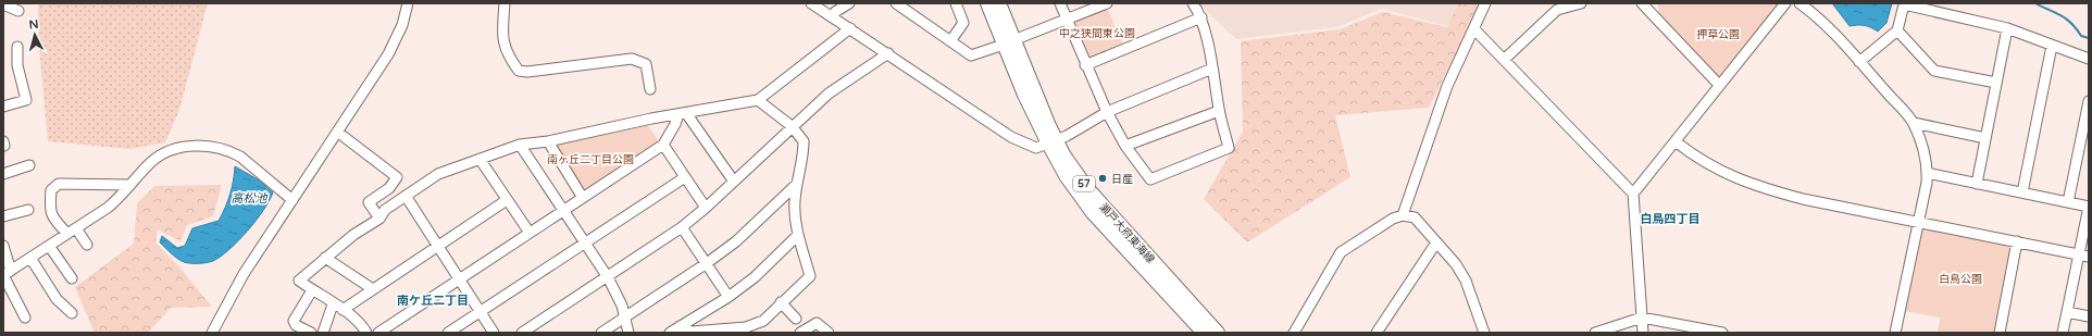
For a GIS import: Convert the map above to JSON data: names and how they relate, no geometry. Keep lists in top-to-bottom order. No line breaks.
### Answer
{"streets":{"main road":["57","瀬戸大府東海線"]},"districts":["白鳥四丁目","南ケ丘二丁目"],"water":["高松池"],"parks":["中之狭間東公園","押草公園","南ヶ丘二丁目公園","白鳥公園"],"places":["日産"],"north":"top"}
